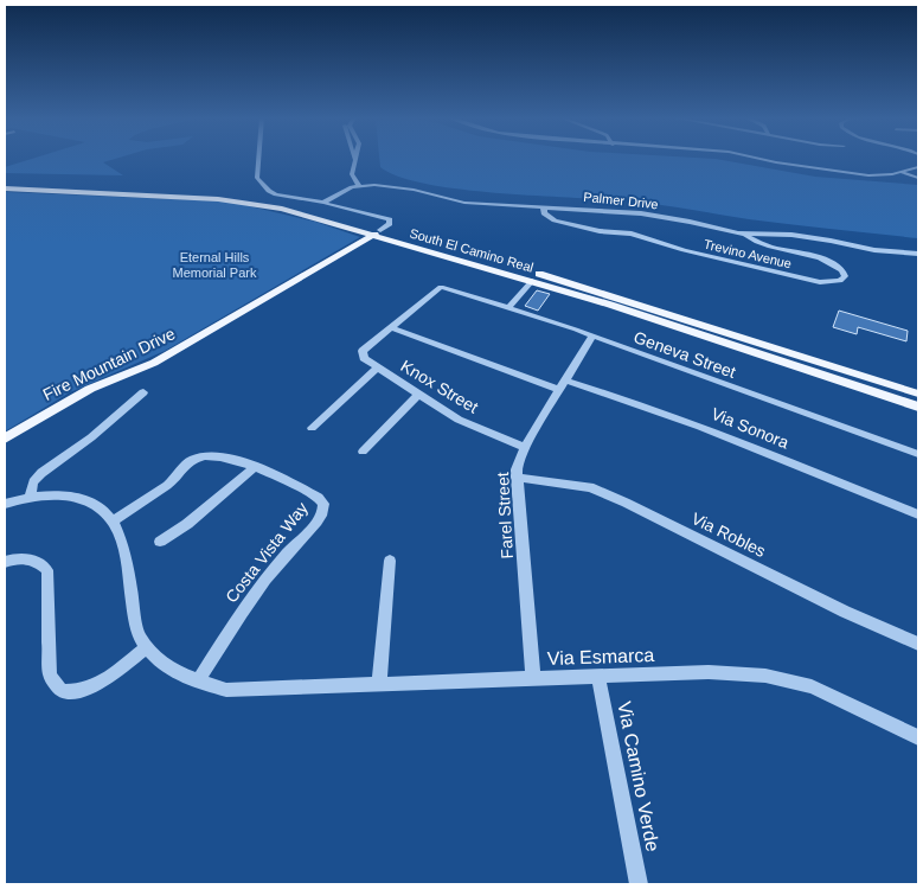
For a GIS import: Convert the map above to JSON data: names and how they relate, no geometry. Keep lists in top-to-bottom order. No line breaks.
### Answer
{"streets":{"main road":["South El Camino Real","Fire Mountain Drive"],"street":["Palmer Drive","Trevino Avenue","Geneva Street","Knox Street","Via Sonora","Farel Street","Via Robles","Costa Vista Way","Via Esmarca","Via Camino Verde"]},"crossings":[["Palmer Drive","Trevino Avenue"],["South El Camino Real","Fire Mountain Drive"],["Geneva Street","Farel Street"],["Knox Street","Farel Street"],["Via Sonora","Farel Street"],["Farel Street","Via Robles"],["Farel Street","Via Esmarca"],["Costa Vista Way","Via Esmarca"],["Via Esmarca","Via Camino Verde"]],"parks":["Eternal Hills Memorial Park"]}
